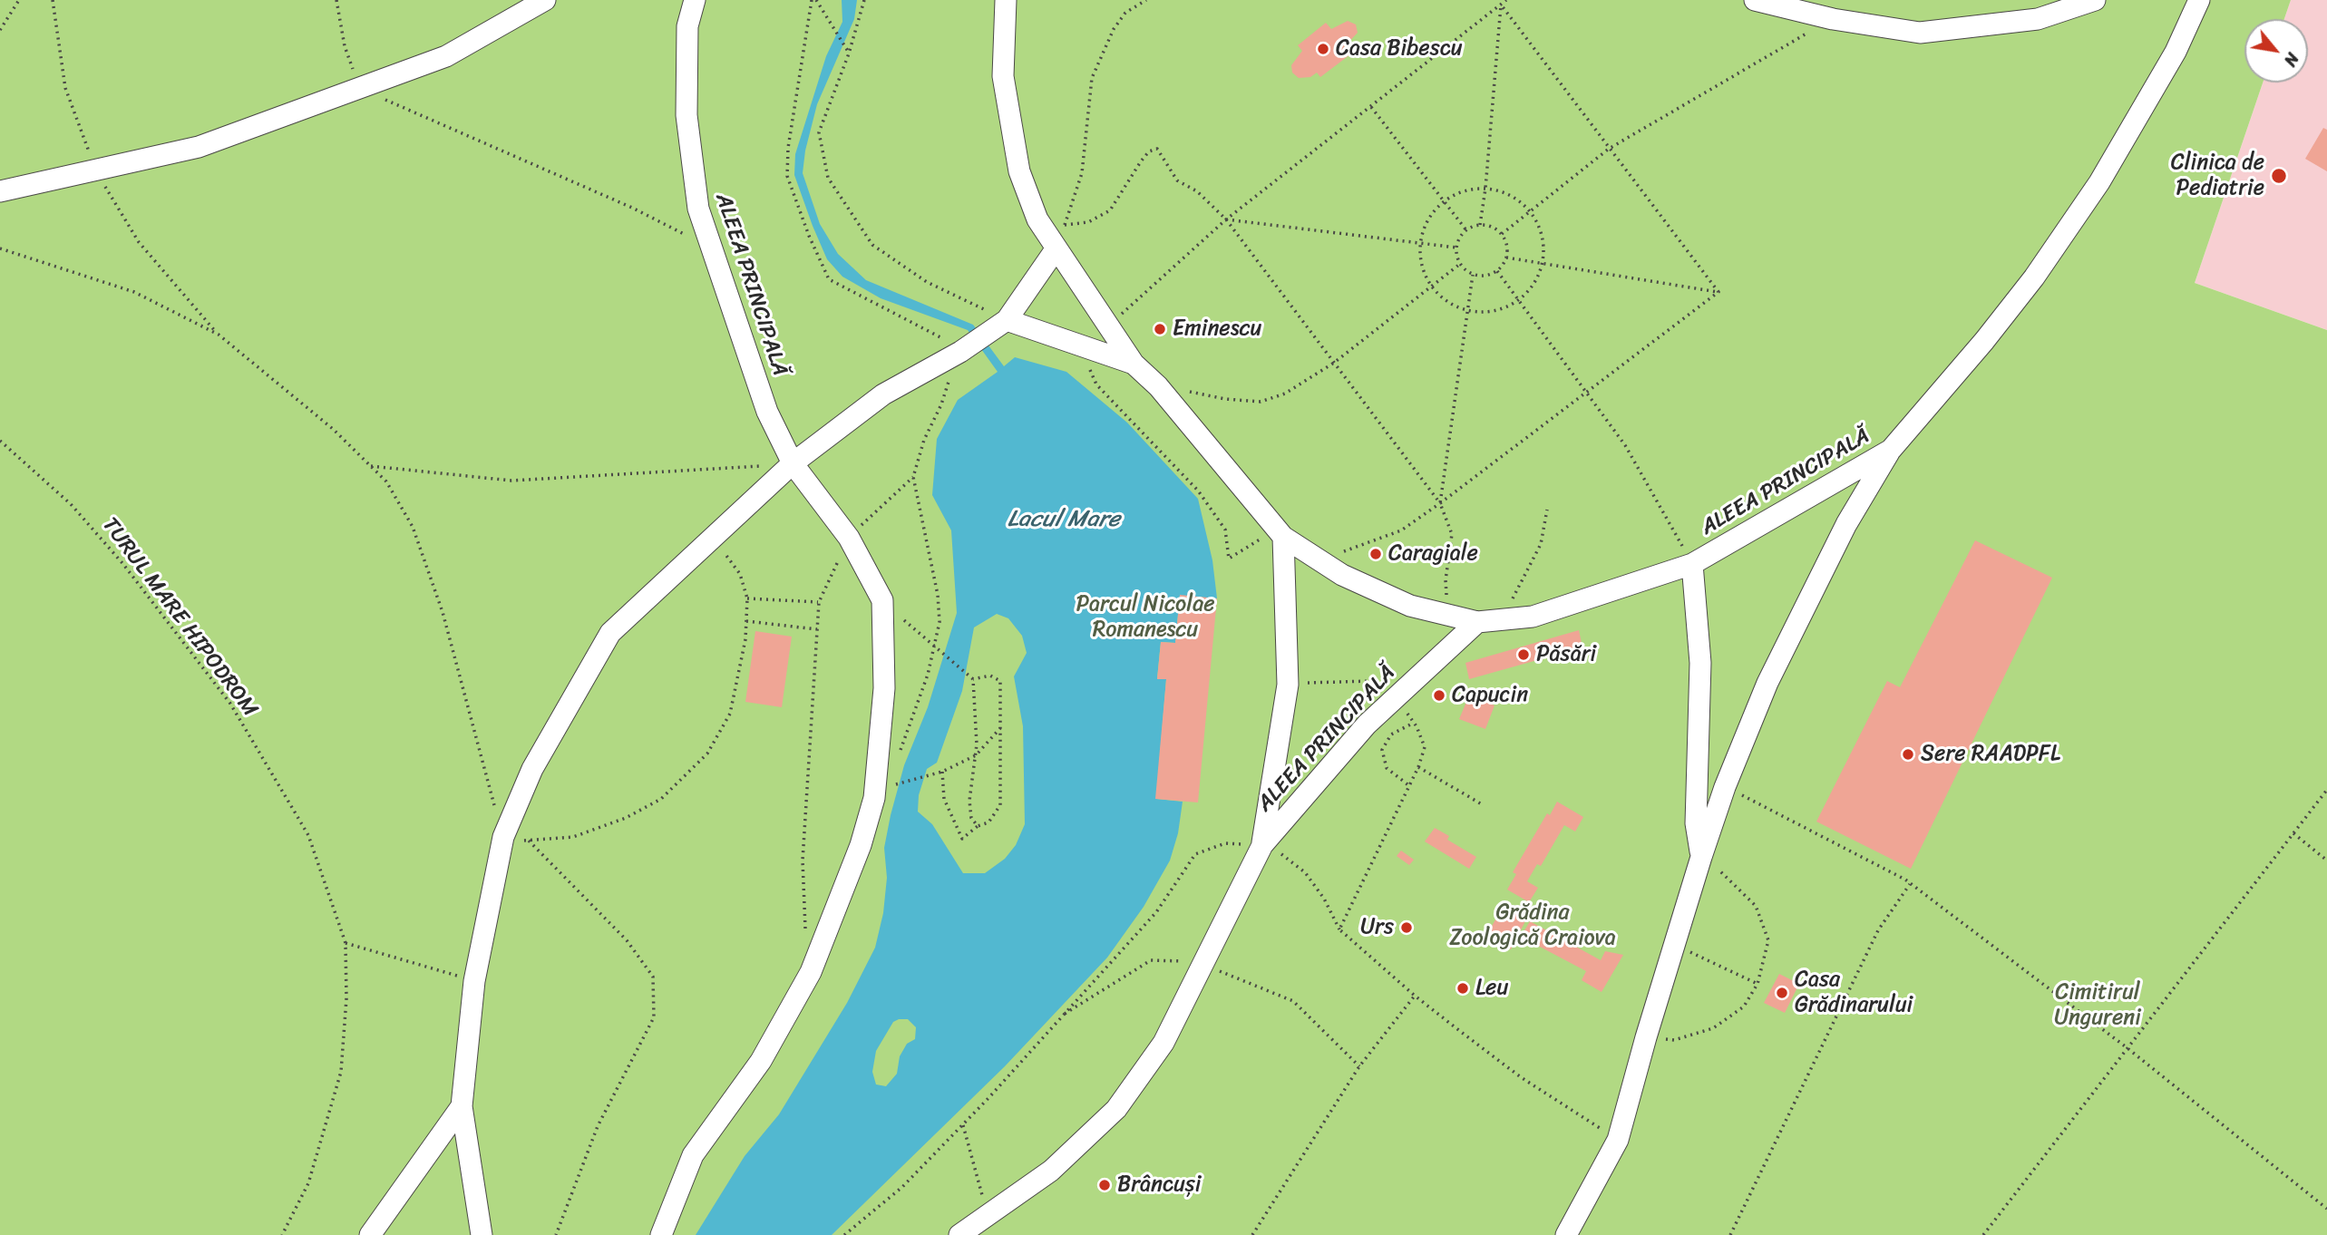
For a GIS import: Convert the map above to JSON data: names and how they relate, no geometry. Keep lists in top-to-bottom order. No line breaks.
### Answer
{"streets":{"street":["ALEEA PRINCIPALĂ"],"path":["TURUL MARE HIPODROM"]},"water":["Lacul Mare"],"parks":["Parcul Nicolae Romanescu","Grădina Zoologică Craiova","Cimitirul Ungureni"],"places":["Casa Bibescu","Clinica de Pediatrie","Eminescu","Caragiale","Păsări","Capucin","Sere RAADPFL","Urs","Leu","Casa Grădinarului","Brâncuși"],"north":"bottom right"}
